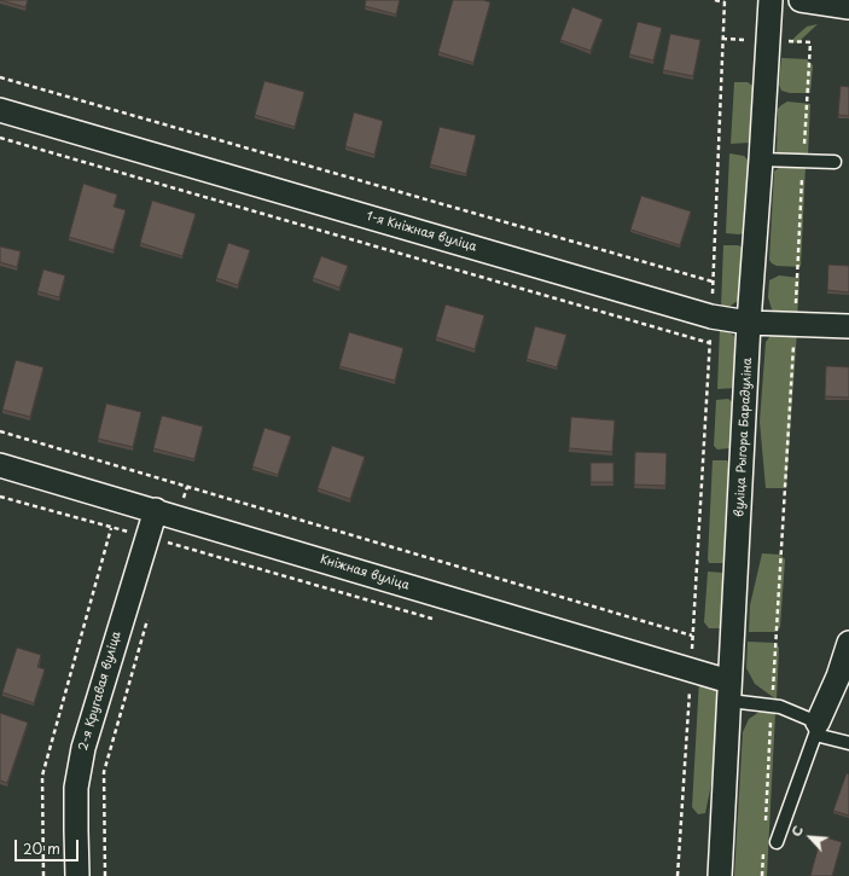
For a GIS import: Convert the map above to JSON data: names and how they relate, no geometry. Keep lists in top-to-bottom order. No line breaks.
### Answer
{"streets":{"street":["1-я Кніжная вуліца","вуліца Рыгора Барадуліна","Кніжная вуліца","2-я Кругавая вуліца"]},"crossings":[["1-я Кніжная вуліца","вуліца Рыгора Барадуліна"],["вуліца Рыгора Барадуліна","Кніжная вуліца"],["Кніжная вуліца","2-я Кругавая вуліца"]],"scale_bar":"20 m","north":"top left"}
